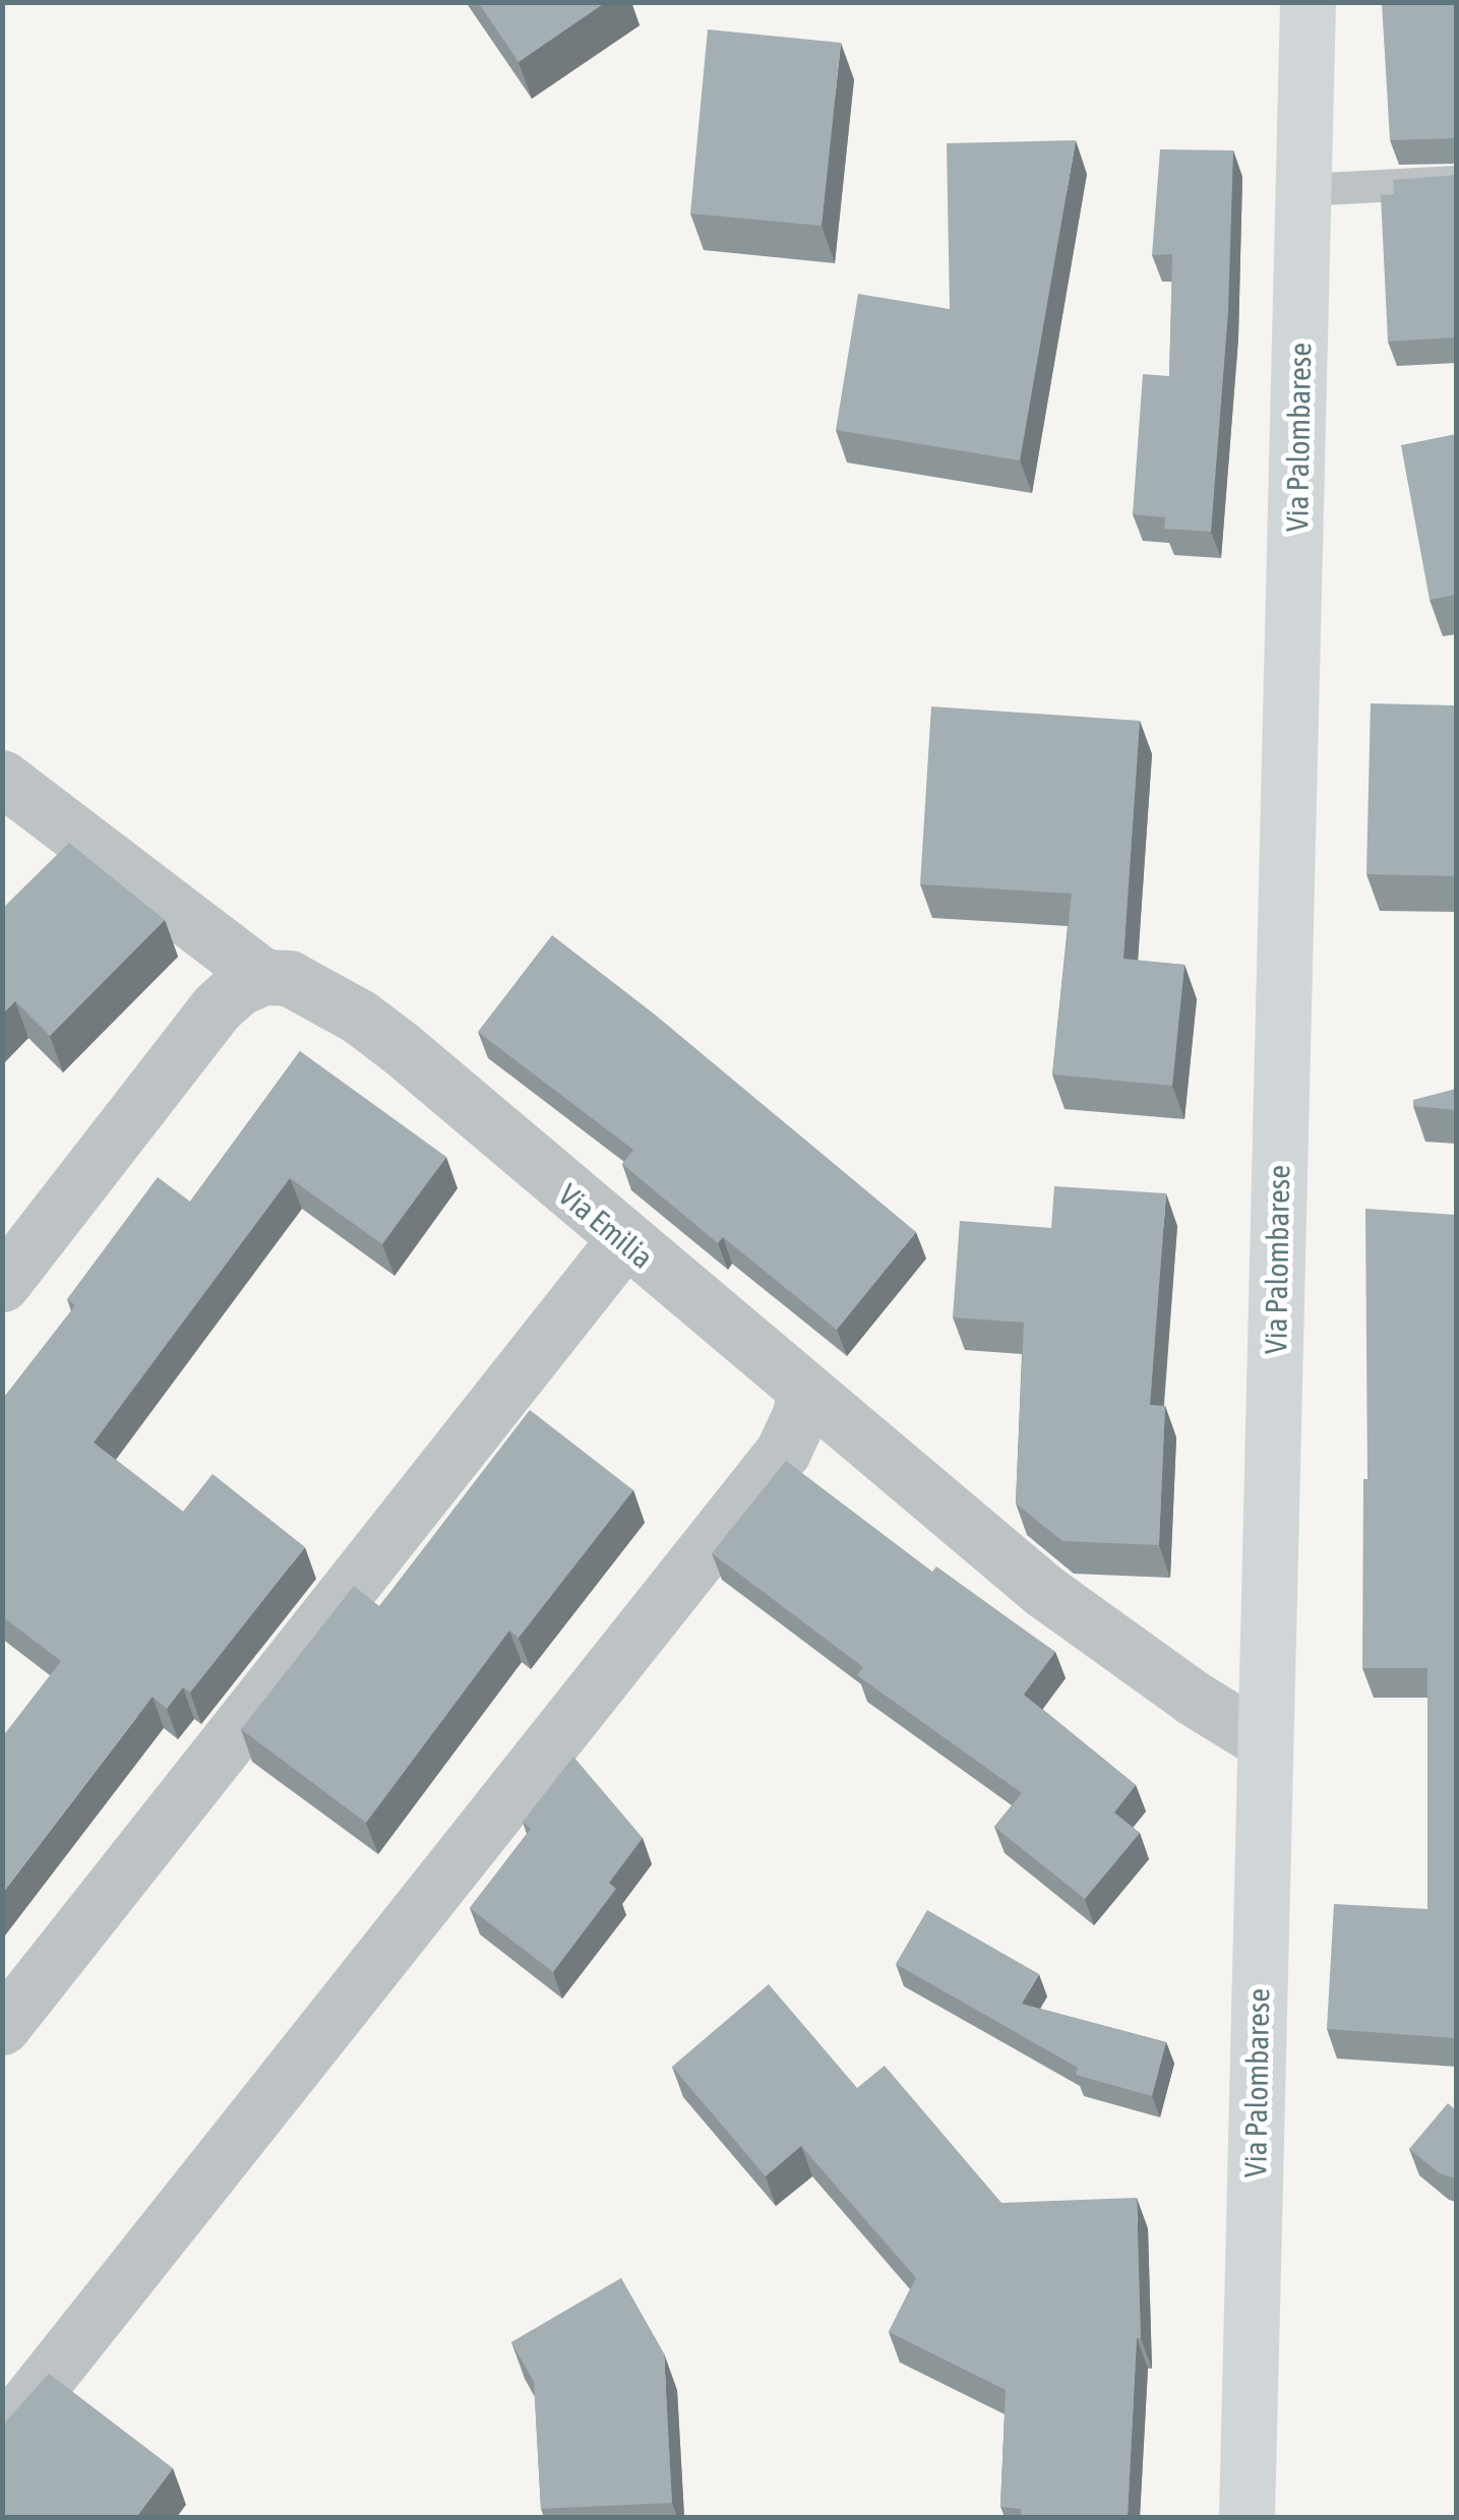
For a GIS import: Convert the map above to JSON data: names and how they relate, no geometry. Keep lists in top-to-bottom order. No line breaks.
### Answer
{"streets":{"main road":["Via Palombarese"],"street":["Via Emilia"]},"crossings":[["Via Palombarese","Via Emilia"]]}
